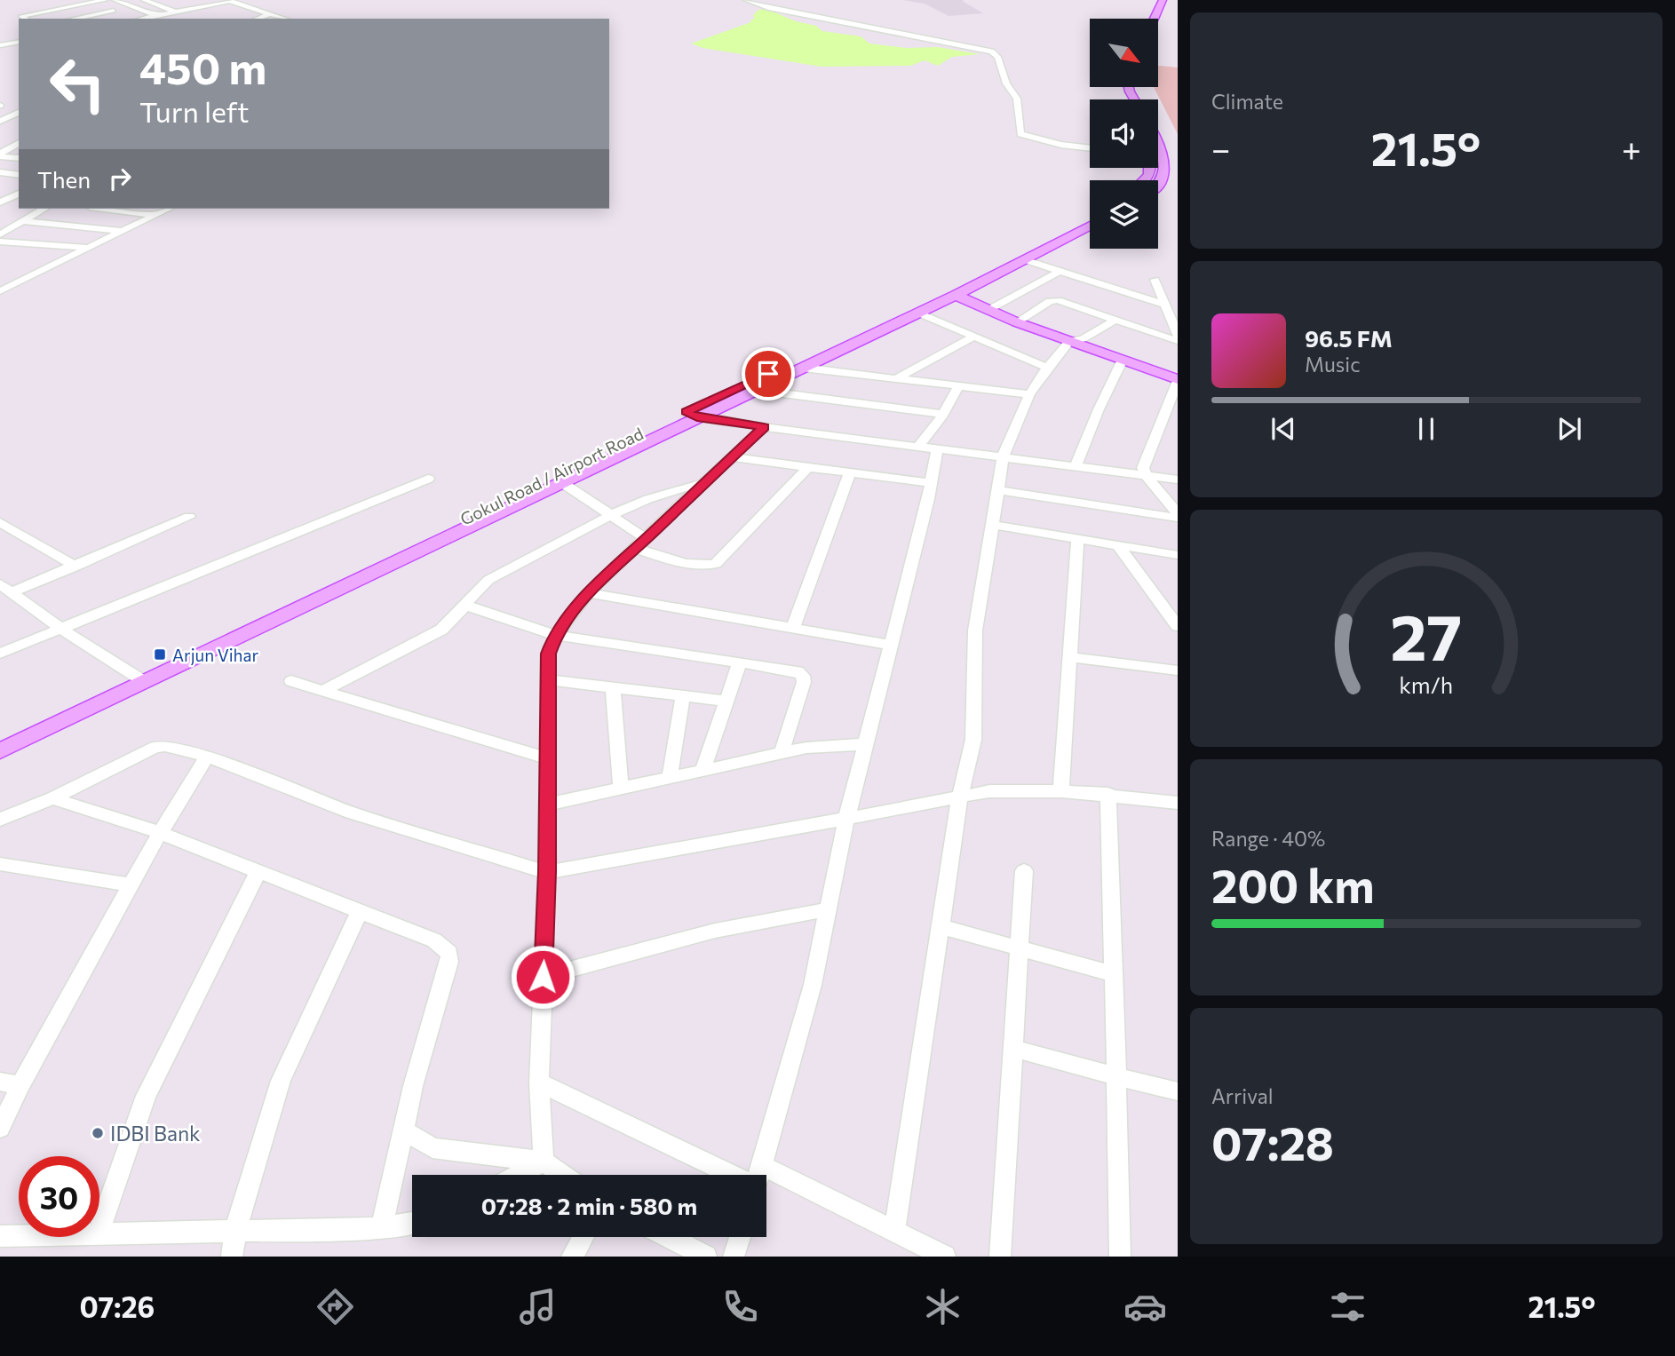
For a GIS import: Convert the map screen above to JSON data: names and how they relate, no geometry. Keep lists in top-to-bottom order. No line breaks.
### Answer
{"streets":{"main road":["Gokul Road / Airport Road"]},"places":{"transit":["Arjun Vihar"],"other":["IDBI Bank"]},"north":"bottom right","page":{"tile":["Climate",["Range · 40%","200 km"],["Arrival","07:28"]],"turn":["450 m","Turn left"],"heat":["−","21.5°","+"],"then":"Then","song":["96.5 FM","Music"],"limit":"30","trip":"07:28 · 2 min · 580 m","tabs":["07:26","21.5°"],"gauge":["27","km/h"]}}
